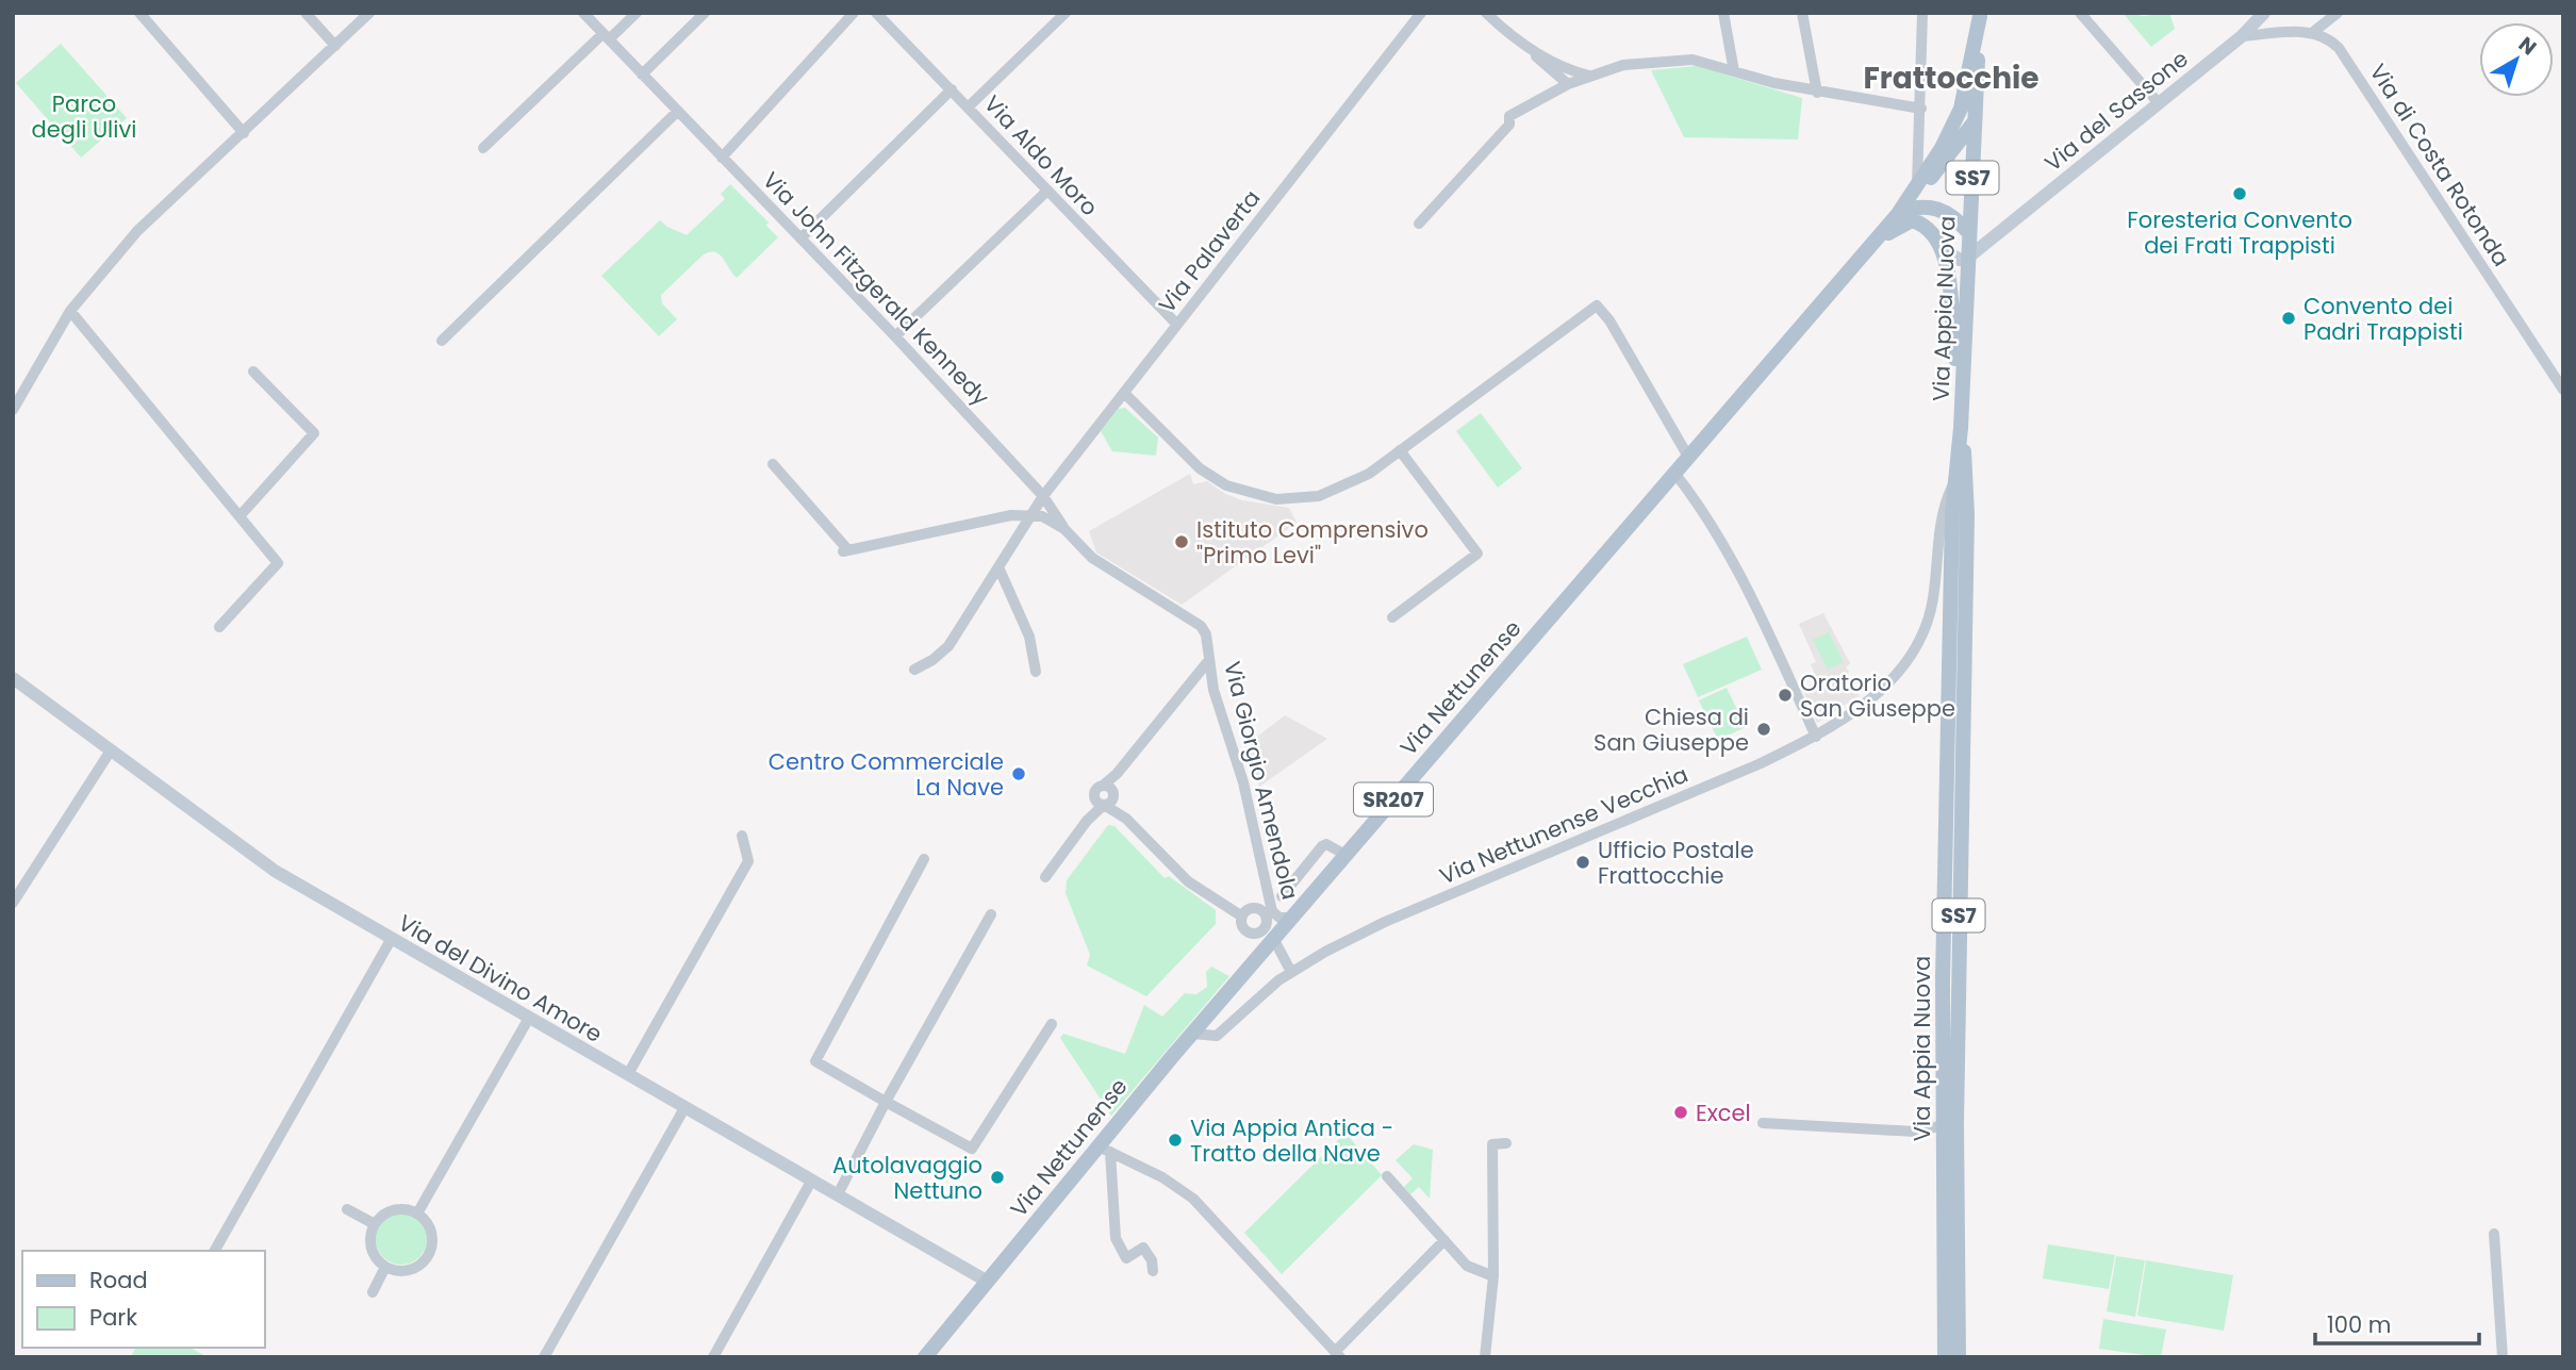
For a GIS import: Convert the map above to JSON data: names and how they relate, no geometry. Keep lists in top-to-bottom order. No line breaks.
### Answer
{"streets":{"main road":["Via del Sassone","SS7","Via Appia Nuova","Via Nettunense","SR207","Via del Divino Amore"],"street":["Via Aldo Moro","Via di Costa Rotonda","Via Palaverta","Via John Fitzgerald Kennedy","Via Giorgio Amendola","Via Nettunense Vecchia"]},"crossings":[["Via del Sassone","Via Appia Nuova"],["Via Aldo Moro","Via Palaverta"],["Via Palaverta","Via John Fitzgerald Kennedy"],["Via Palaverta","Via Giorgio Amendola"],["Via John Fitzgerald Kennedy","Via Giorgio Amendola"],["Via Appia Nuova","Via Nettunense Vecchia"],["Via Nettunense","Via Giorgio Amendola"],["Via Nettunense","Via Nettunense Vecchia"],["Via Nettunense","Via del Divino Amore"]],"districts":["Frattocchie"],"parks":["Parco degli Ulivi"],"places":["Foresteria Convento dei Frati Trappisti","Convento dei Padri Trappisti","Istituto Comprensivo \"Primo Levi\"","Oratorio San Giuseppe","Chiesa di San Giuseppe","Centro Commerciale La Nave","Ufficio Postale Frattocchie","Excel","Via Appia Antica - Tratto della Nave","Autolavaggio Nettuno"],"legend":["Road","Park"],"scale_bar":"100 m","north":"top right"}
